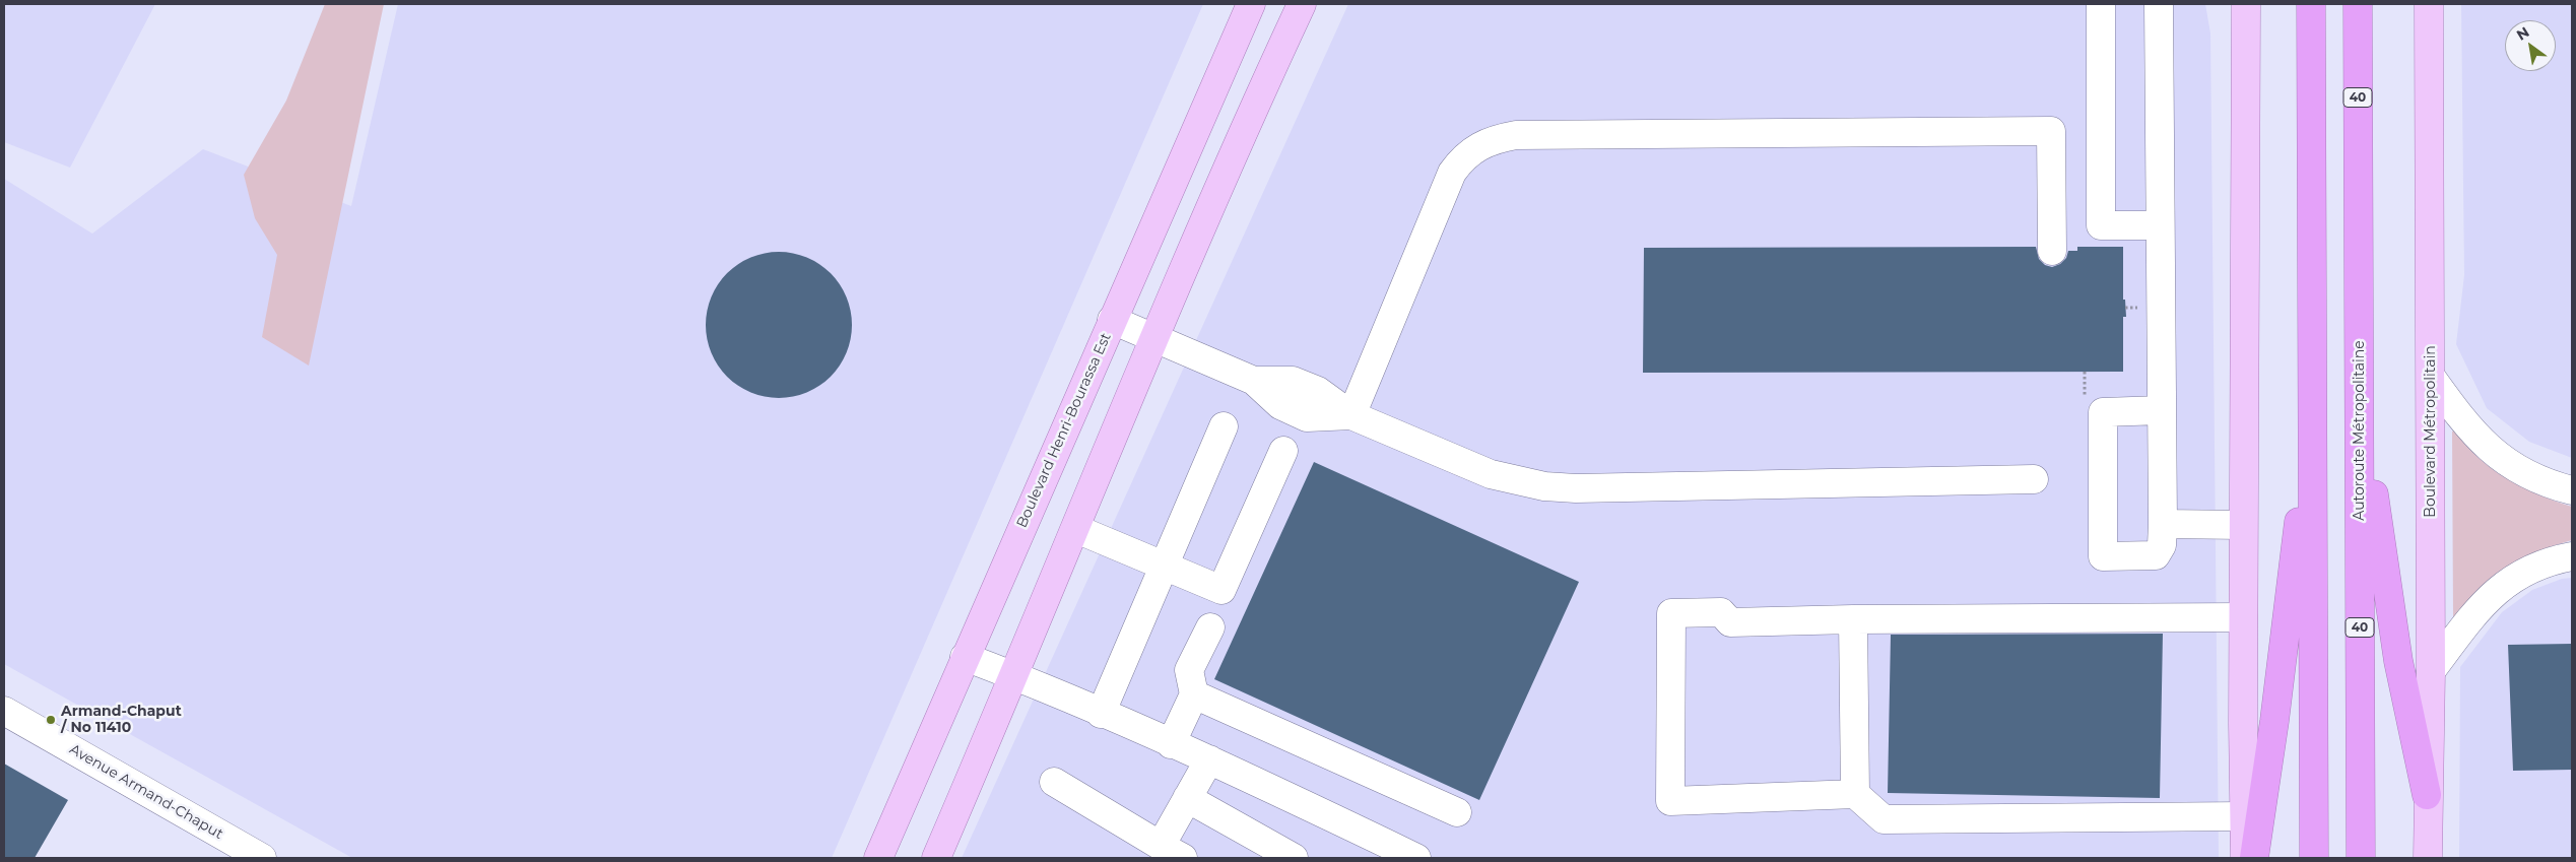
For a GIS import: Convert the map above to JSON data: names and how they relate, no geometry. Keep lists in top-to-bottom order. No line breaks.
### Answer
{"streets":{"highway":["40","Autoroute Métropolitaine"],"main road":["Boulevard Henri-Bourassa Est","Boulevard Métropolitain"],"street":["Avenue Armand-Chaput"]},"places":["Armand-Chaput / No 11410"],"north":"top left"}
